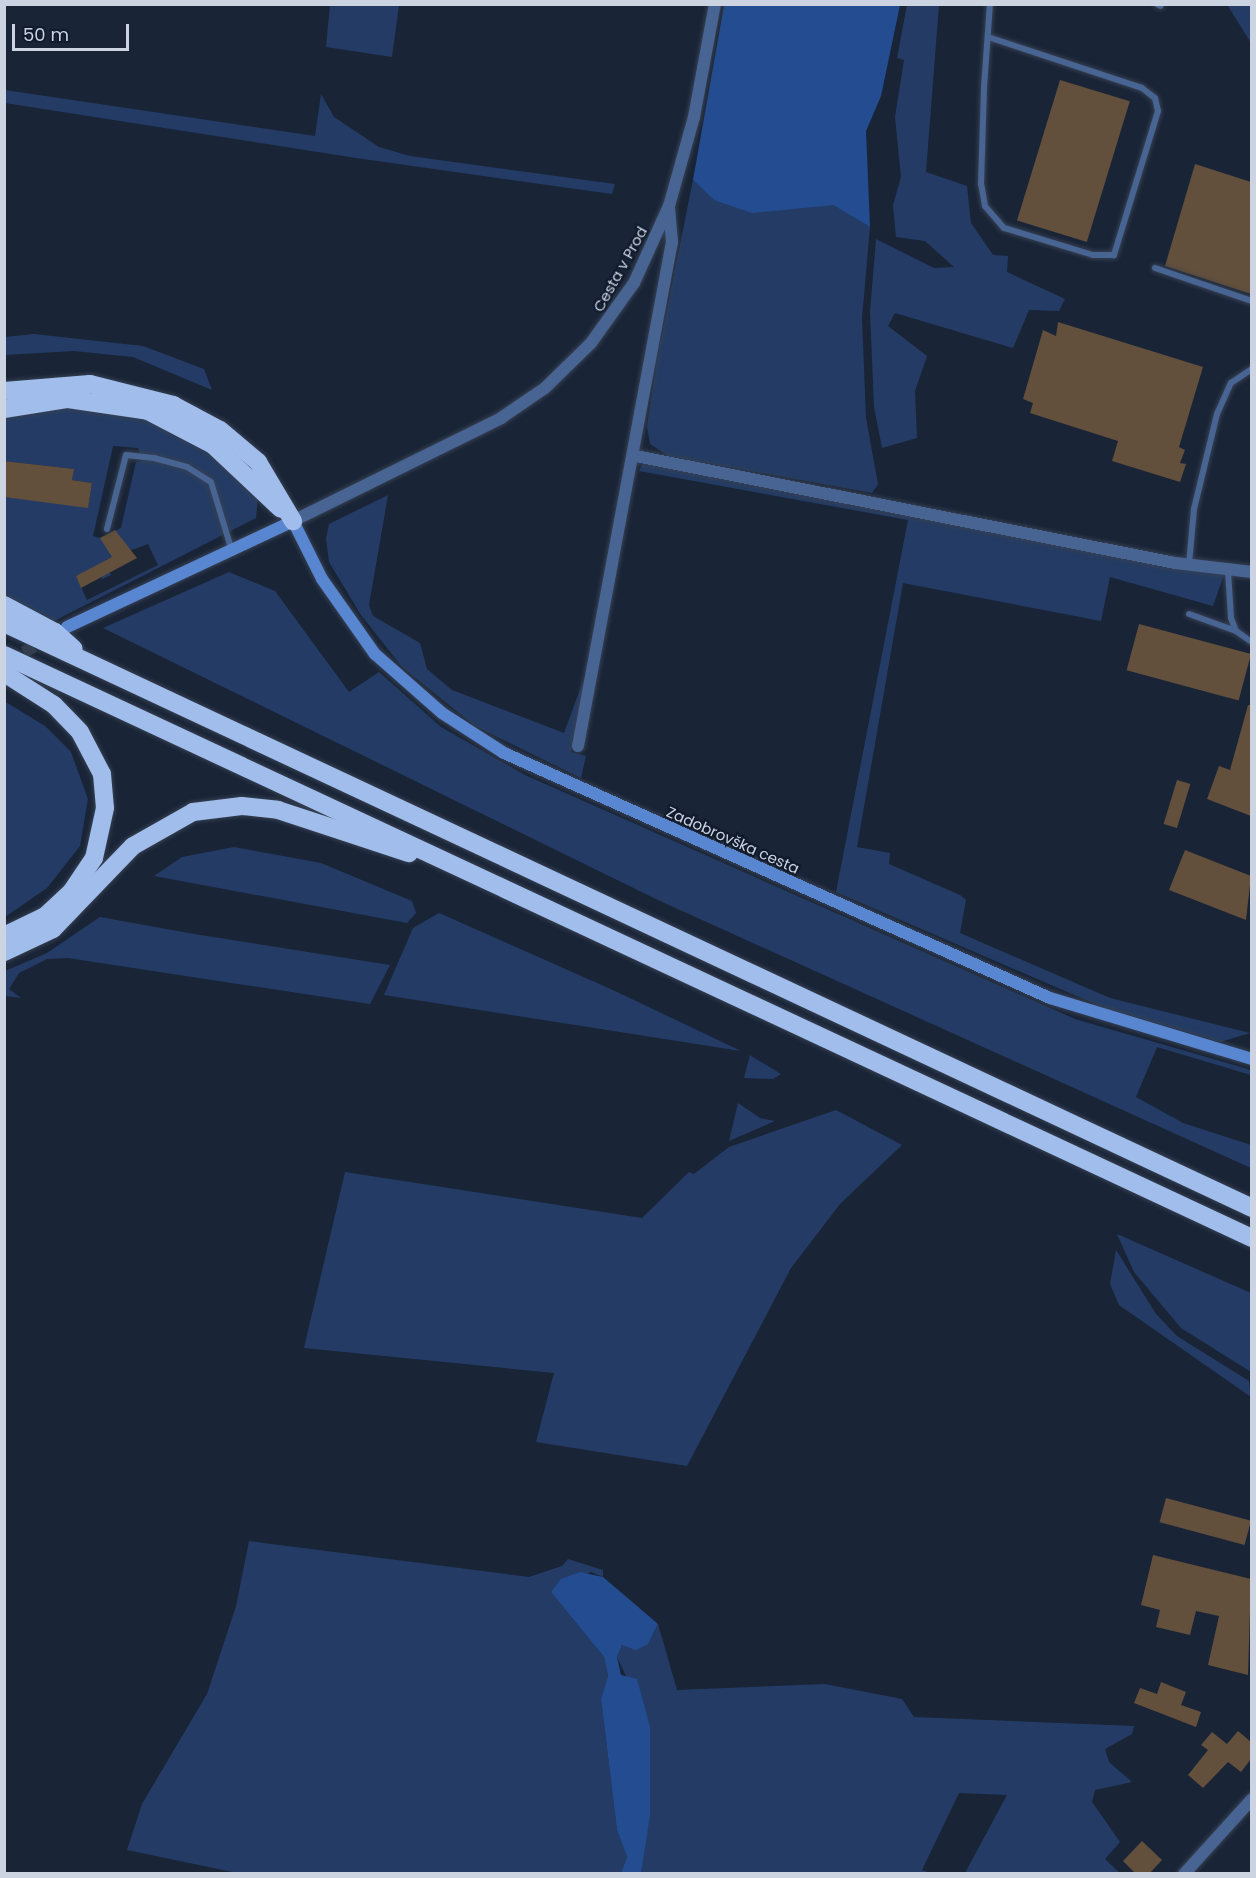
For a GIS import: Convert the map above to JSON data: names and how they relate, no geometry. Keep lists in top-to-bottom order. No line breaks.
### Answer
{"streets":{"main road":["Zadobrovška cesta"],"street":["Cesta v Prod"]},"crossings":[["Cesta v Prod","Zadobrovška cesta"]],"scale_bar":"50 m"}
